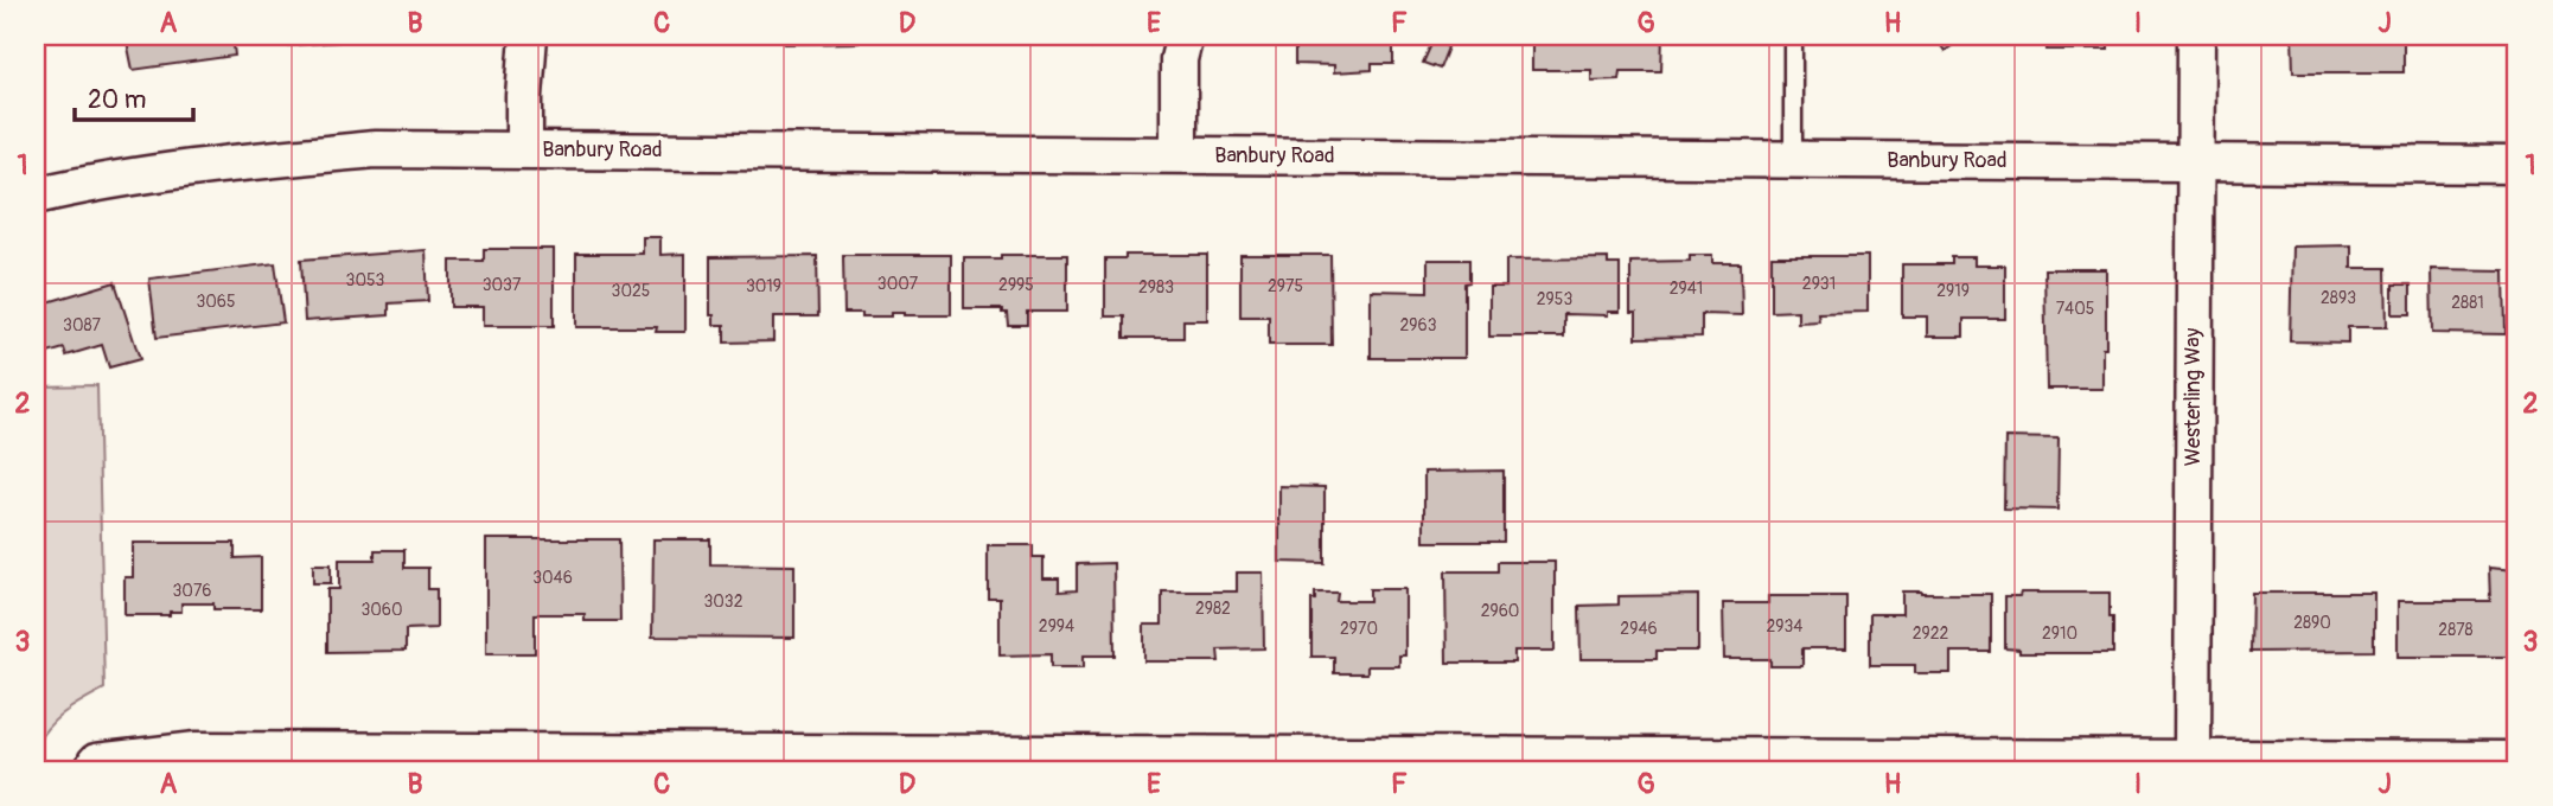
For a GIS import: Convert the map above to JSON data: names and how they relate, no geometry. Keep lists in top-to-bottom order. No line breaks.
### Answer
{"streets":{"street":["Banbury Road","Westerling Way"]},"crossings":[["Banbury Road","Westerling Way"]],"house_numbers":["3053","3007","2931","3037","2995","3019","2975","2983","2941","3025","2919","2893","2953","3065","2881","7405","3087","2963","3046","3076","3032","2982","3060","2960","2890","2994","2934","2970","2946","2878","2922","2910"],"scale_bar":"20 m","grid":{"columns":["A","B","C","D","E","F","G","H","I","J"],"rows":["1","2","3"]}}
